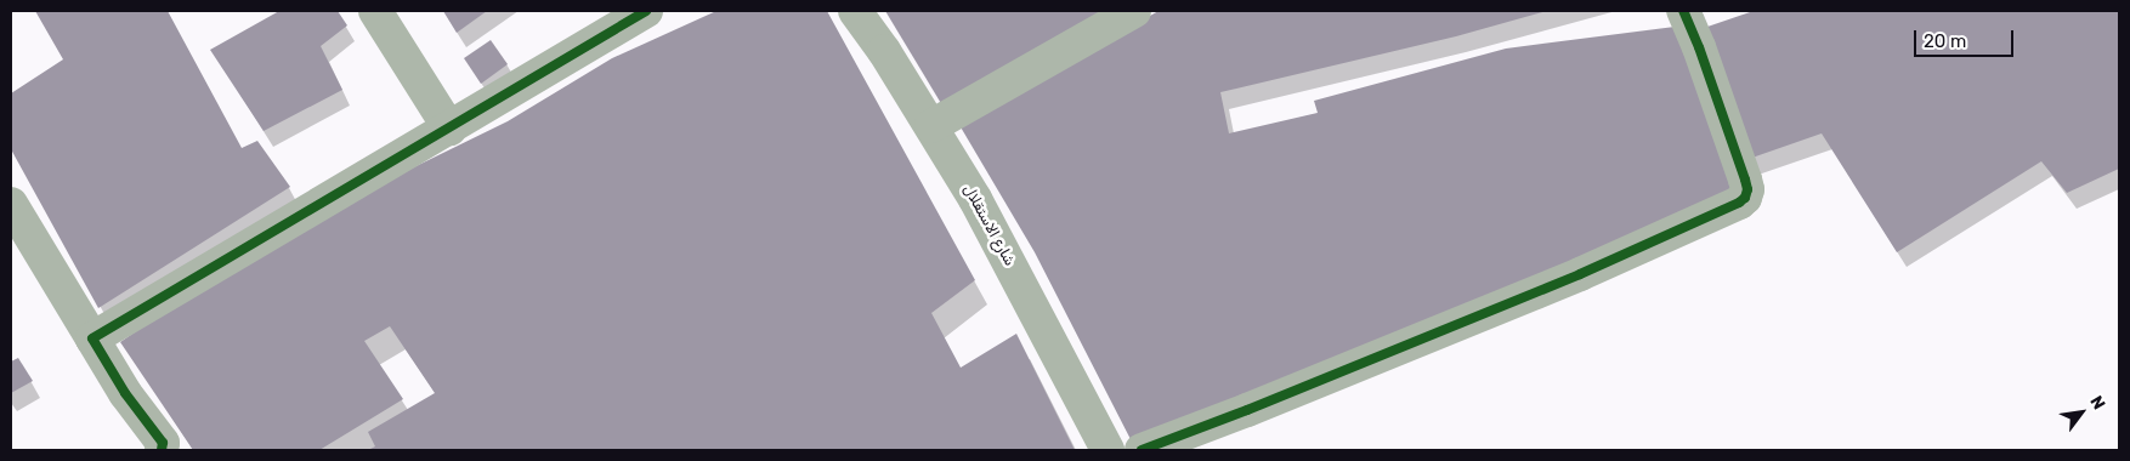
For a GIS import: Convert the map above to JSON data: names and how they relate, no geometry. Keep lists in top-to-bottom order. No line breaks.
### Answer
{"streets":{"street":["شارع الاستقلال"]},"scale_bar":"20 m","north":"top right"}
